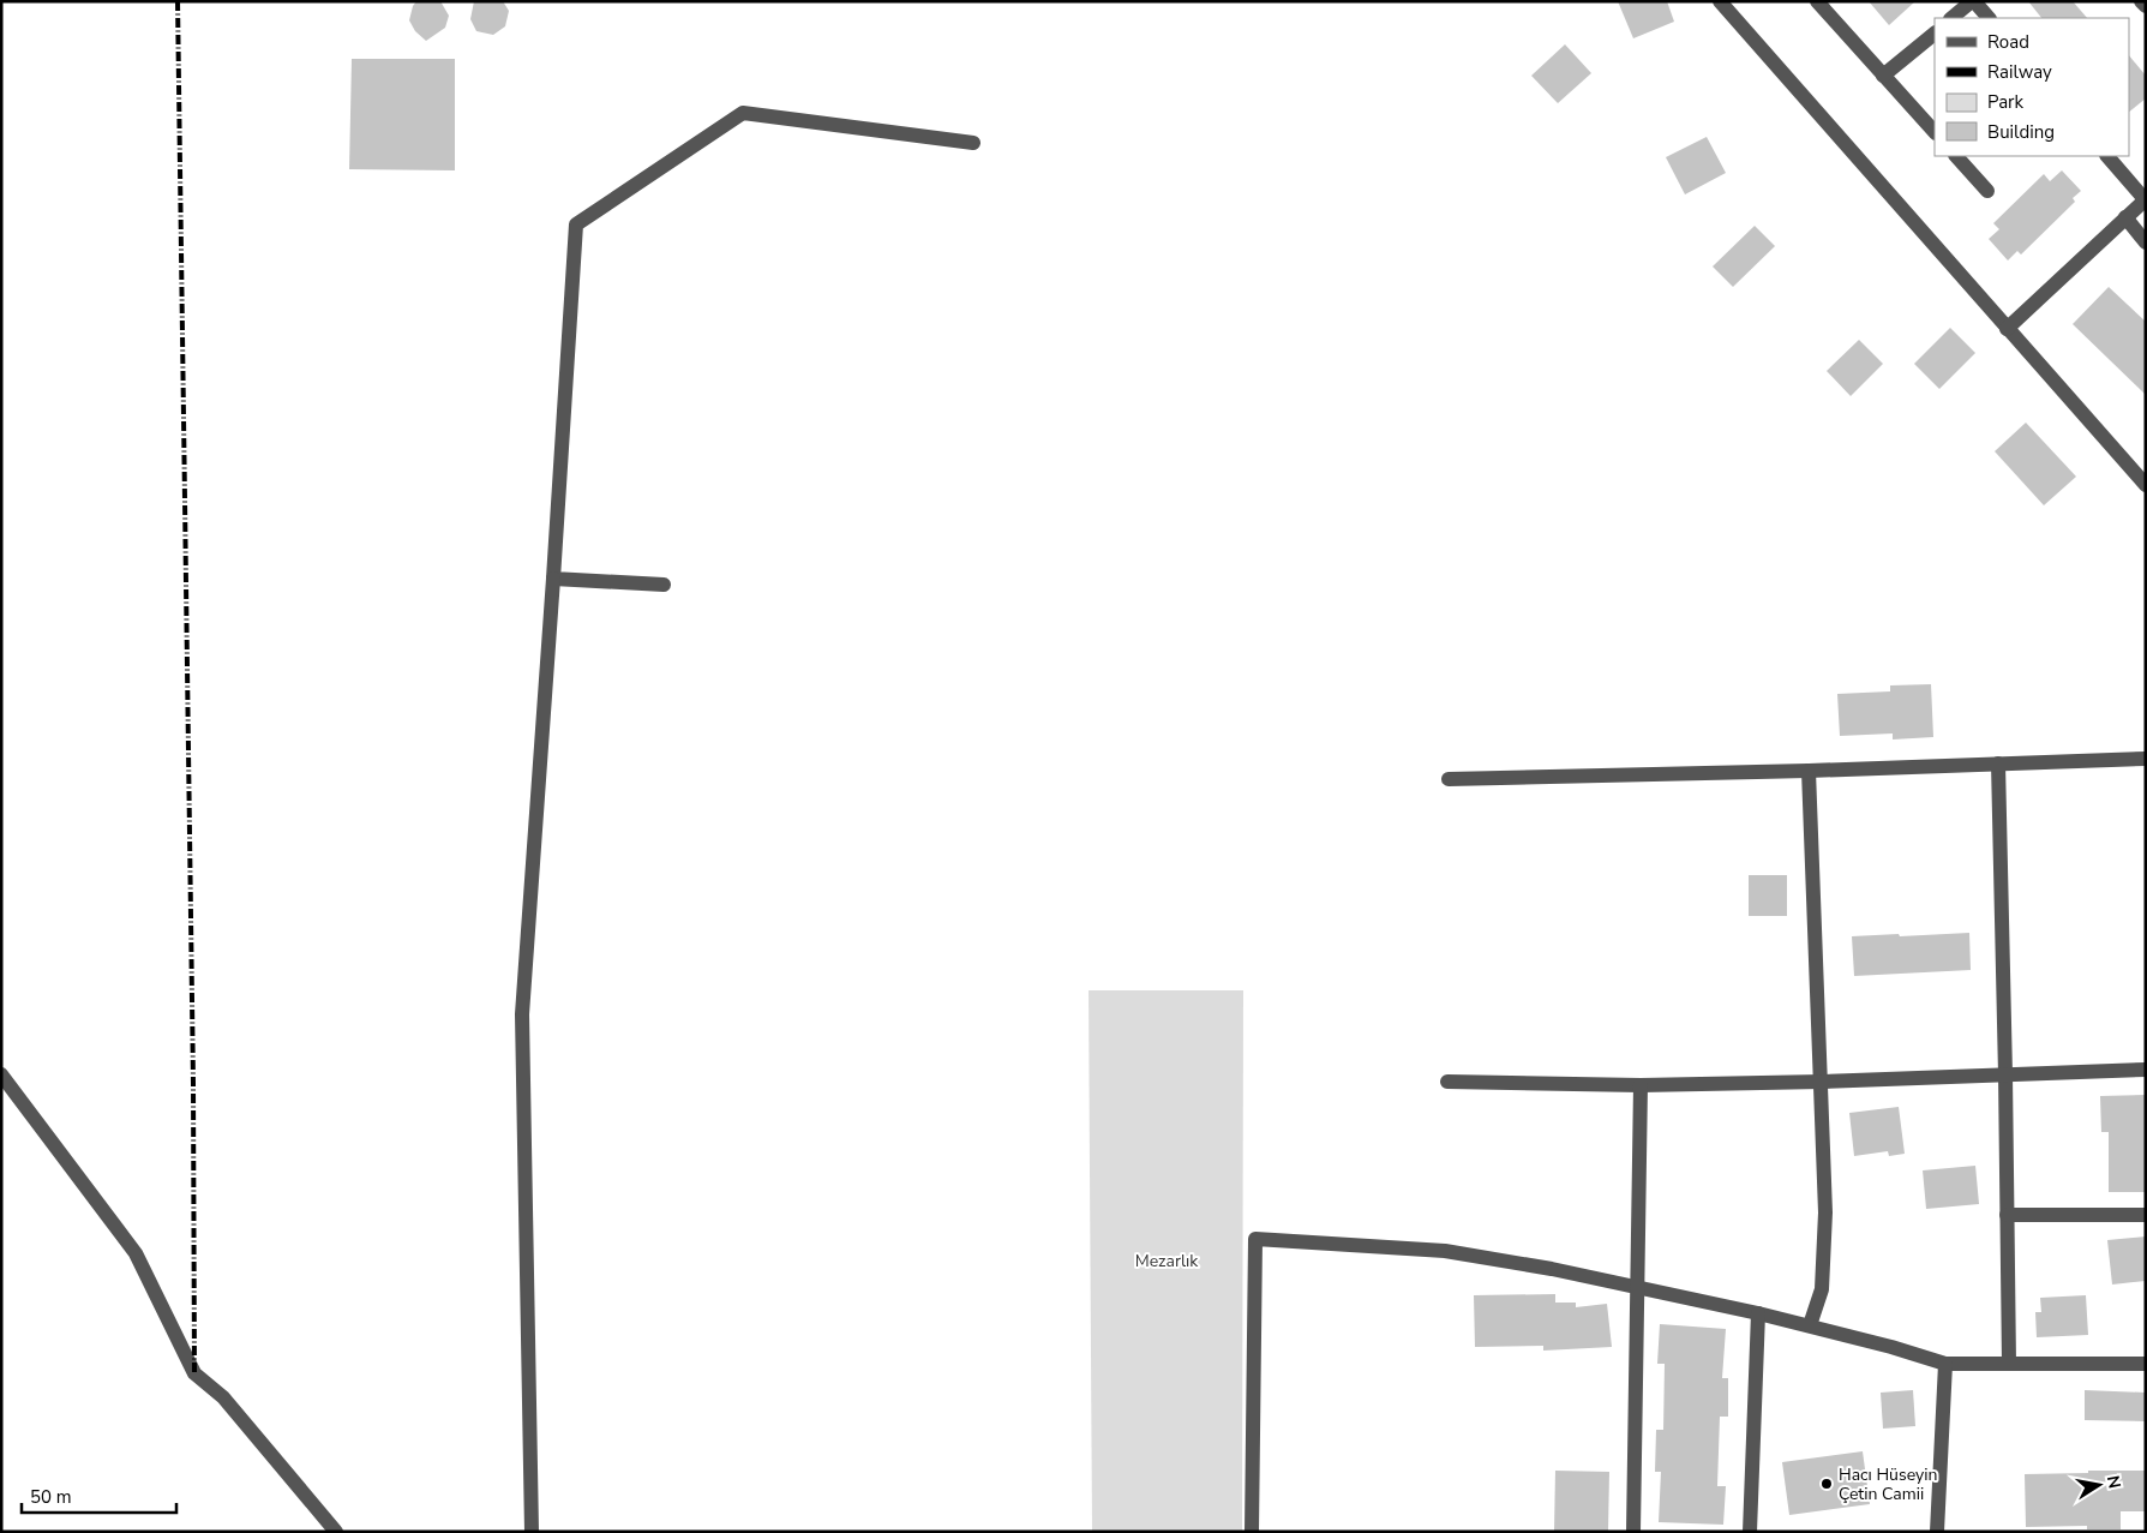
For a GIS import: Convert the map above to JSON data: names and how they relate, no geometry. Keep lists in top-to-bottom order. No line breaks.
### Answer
{"parks":["Mezarlık"],"places":["Hacı Hüseyin Çetin Camii"],"legend":["Road","Railway","Park","Building"],"scale_bar":"50 m","north":"right"}
